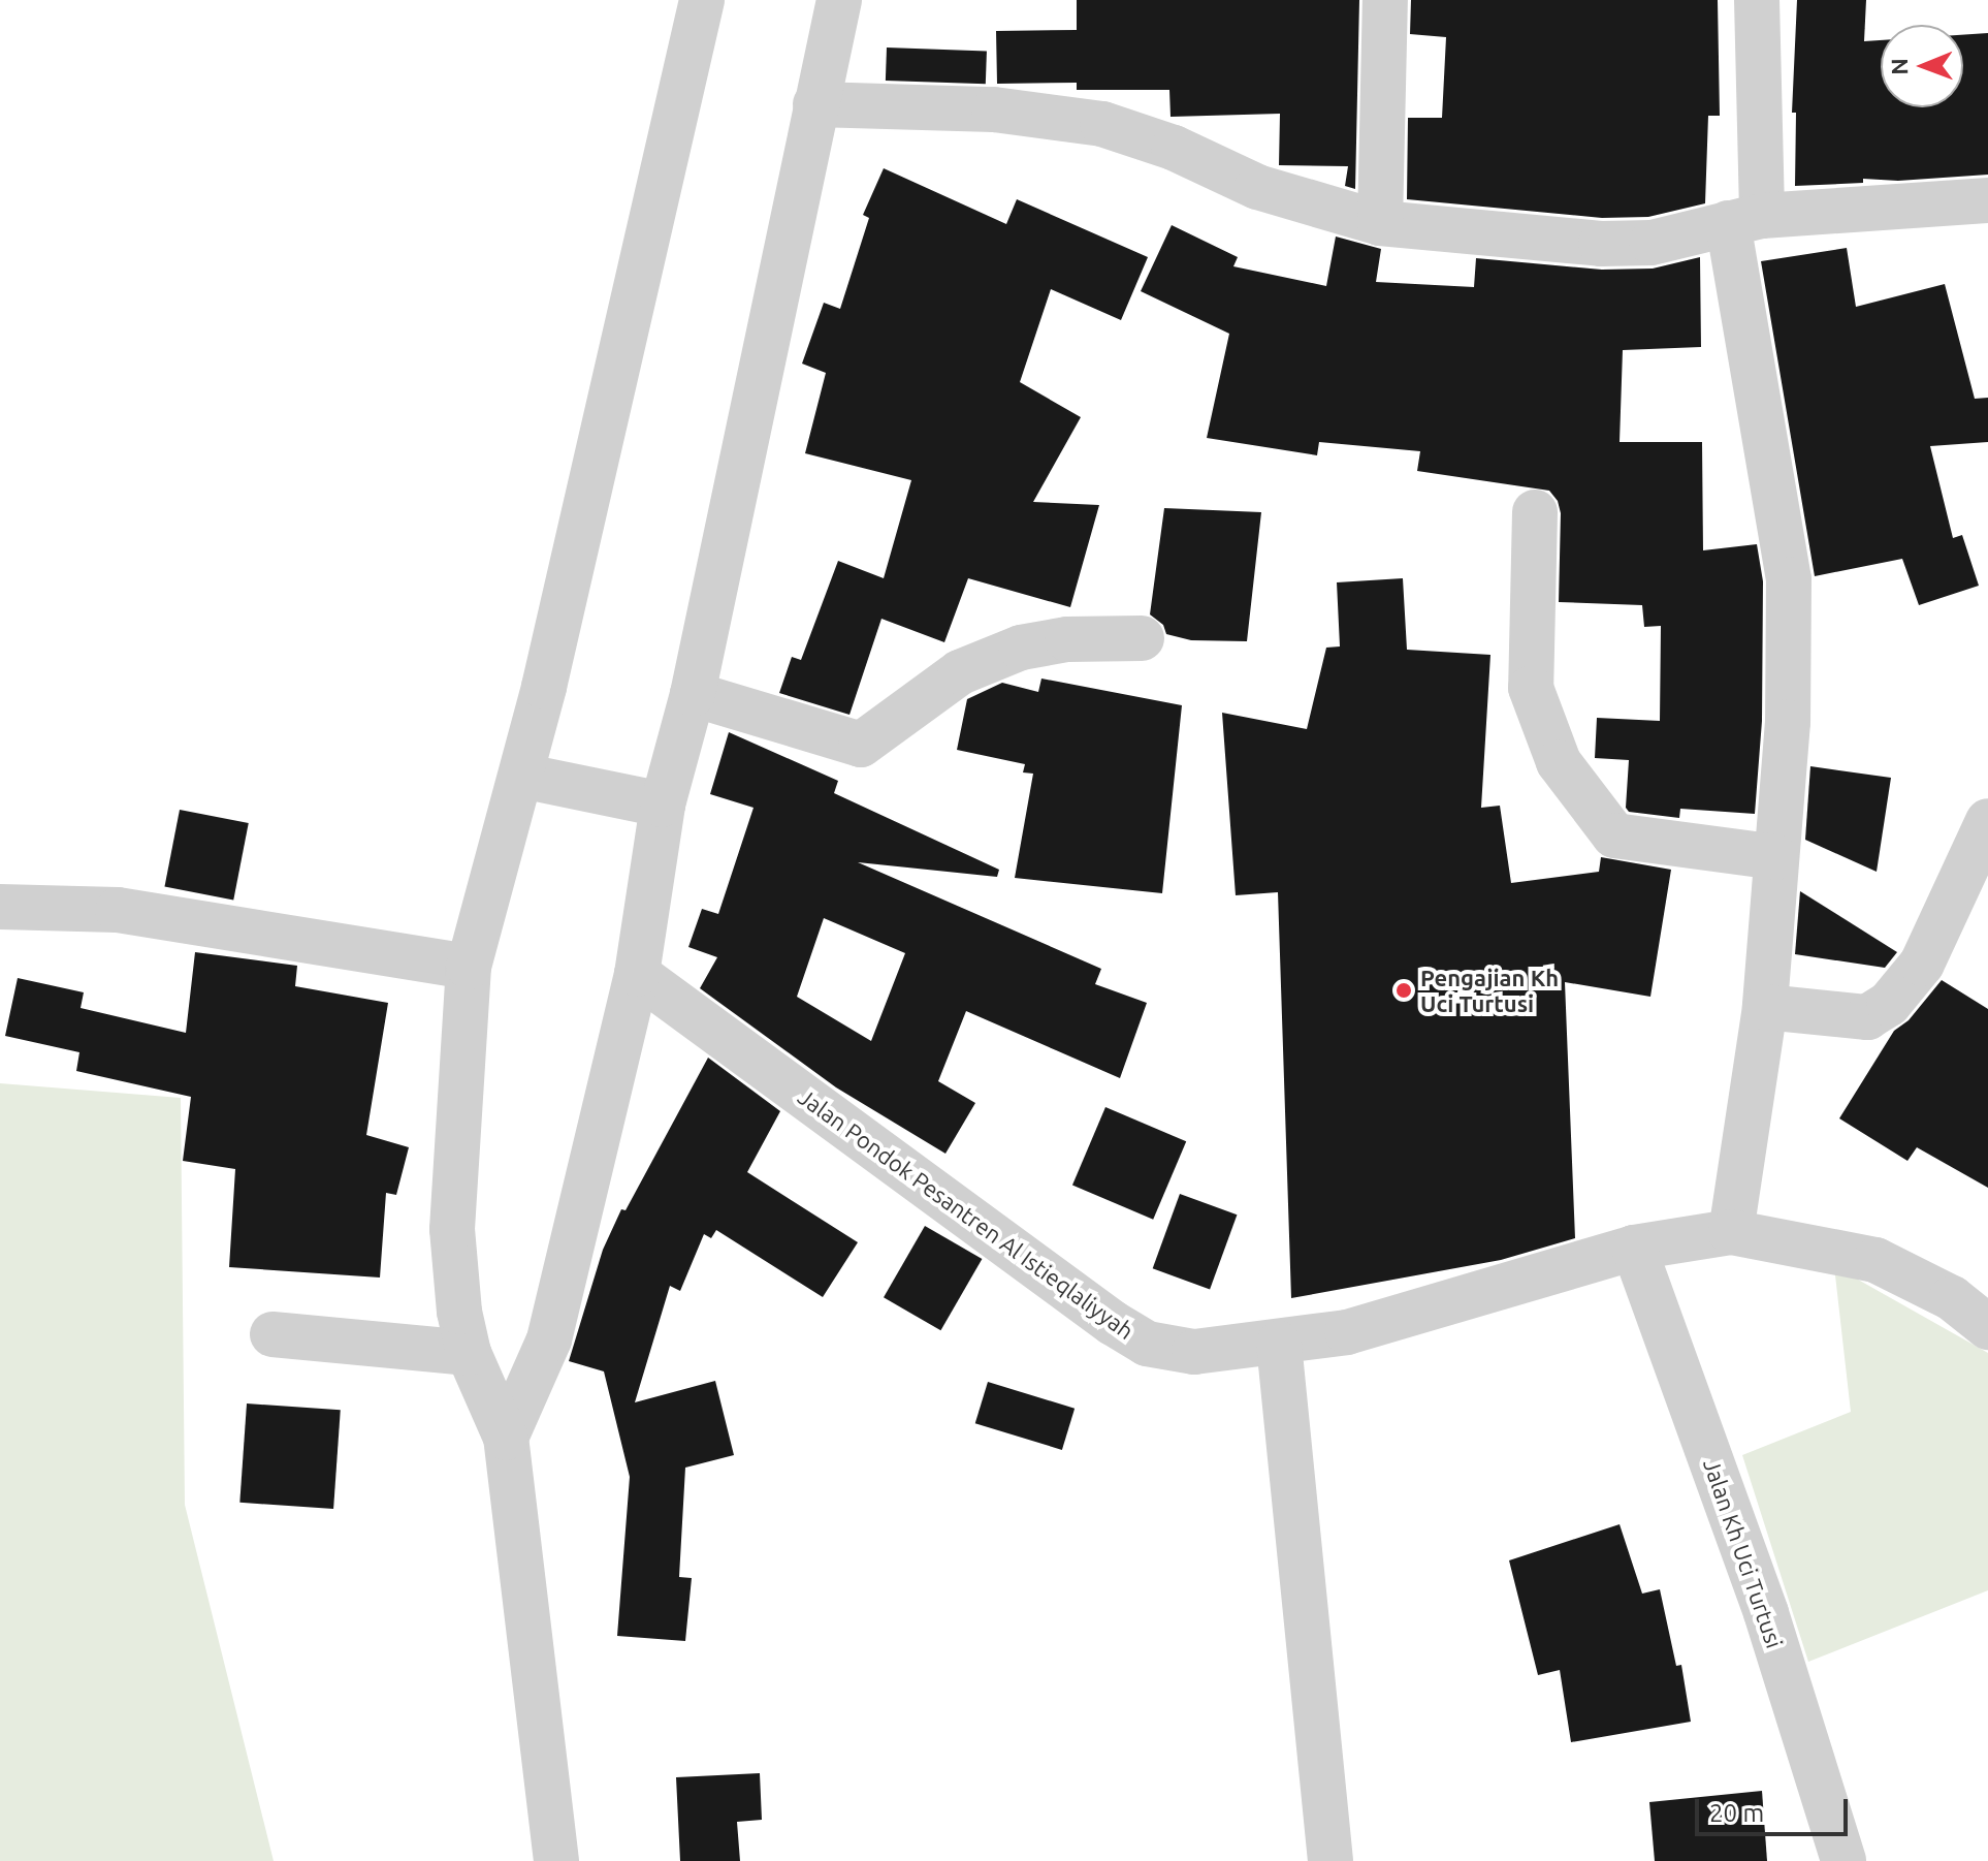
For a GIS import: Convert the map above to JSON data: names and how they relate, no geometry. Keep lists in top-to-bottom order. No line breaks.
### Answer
{"streets":{"street":["Jalan Pondok Pesantren Al Istieqlaliyyah","Jalan Kh Uci Turtusi"]},"crossings":[["Jalan Pondok Pesantren Al Istieqlaliyyah","Jalan Kh Uci Turtusi"]],"places":["Pengajian Kh Uci Turtusi"],"scale_bar":"20 m","north":"left"}
